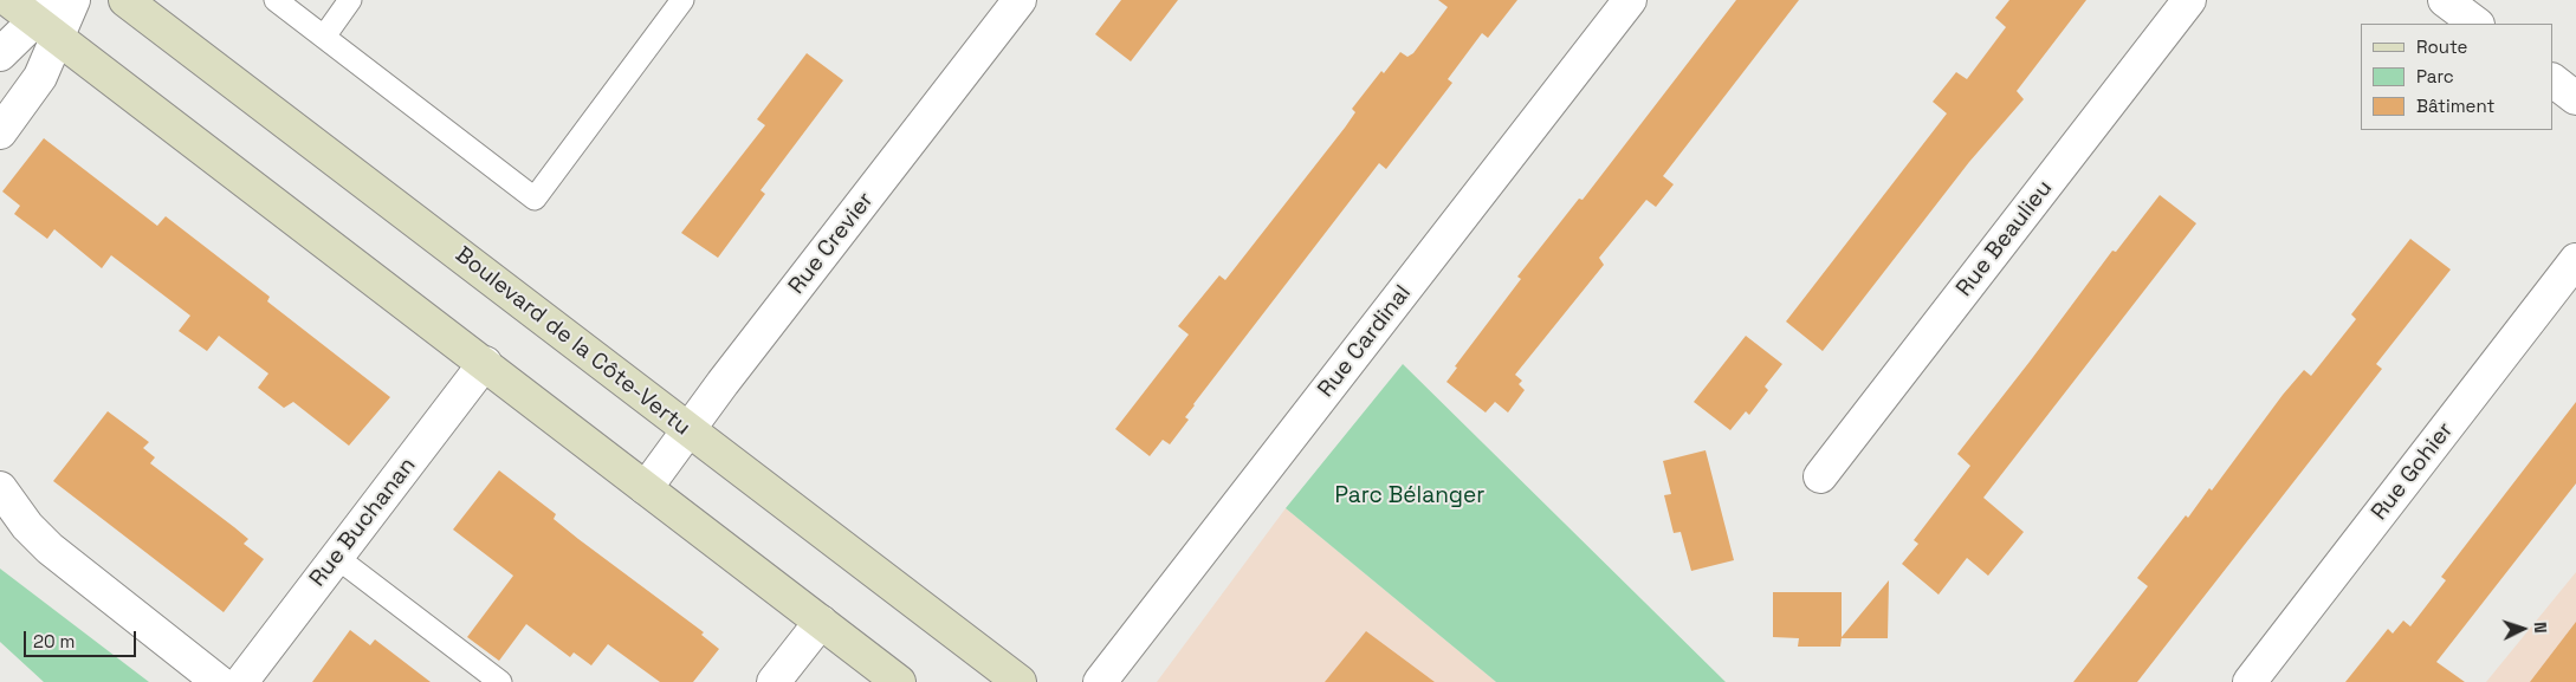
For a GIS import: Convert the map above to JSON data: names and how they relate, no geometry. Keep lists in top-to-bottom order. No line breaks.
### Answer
{"streets":{"main road":["Boulevard de la Côte-Vertu"],"street":["Rue Beaulieu","Rue Crevier","Rue Cardinal","Rue Gohier","Rue Buchanan"]},"crossings":[["Rue Crevier","Boulevard de la Côte-Vertu"]],"parks":["Parc Bélanger"],"legend":["Route","Parc","Bâtiment"],"scale_bar":"20 m","north":"right"}
